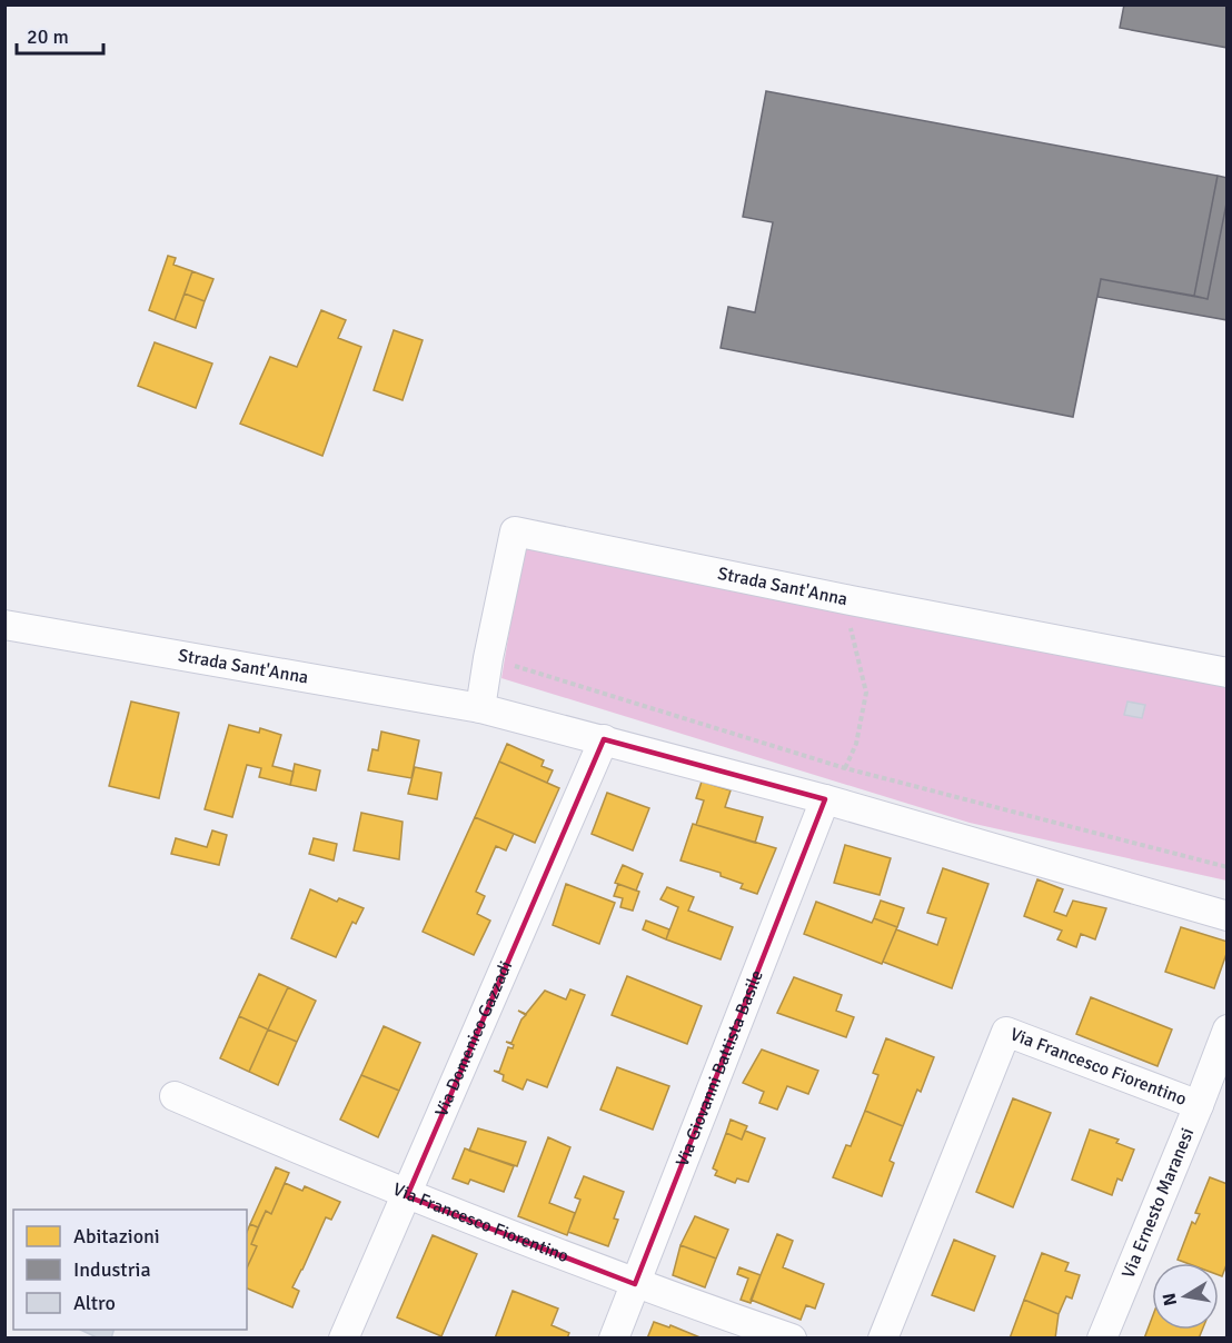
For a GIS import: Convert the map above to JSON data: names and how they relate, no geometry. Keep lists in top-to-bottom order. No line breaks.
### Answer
{"streets":{"street":["Strada Sant'Anna","Via Domenico Gazzadi","Via Giovanni Battista Basile","Via Francesco Fiorentino","Via Ernesto Maranesi"]},"crossings":[["Strada Sant'Anna","Via Domenico Gazzadi"],["Strada Sant'Anna","Via Giovanni Battista Basile"],["Via Domenico Gazzadi","Via Francesco Fiorentino"],["Via Giovanni Battista Basile","Via Francesco Fiorentino"],["Via Francesco Fiorentino","Via Ernesto Maranesi"]],"legend":["Abitazioni","Industria","Altro"],"scale_bar":"20 m","north":"left"}
